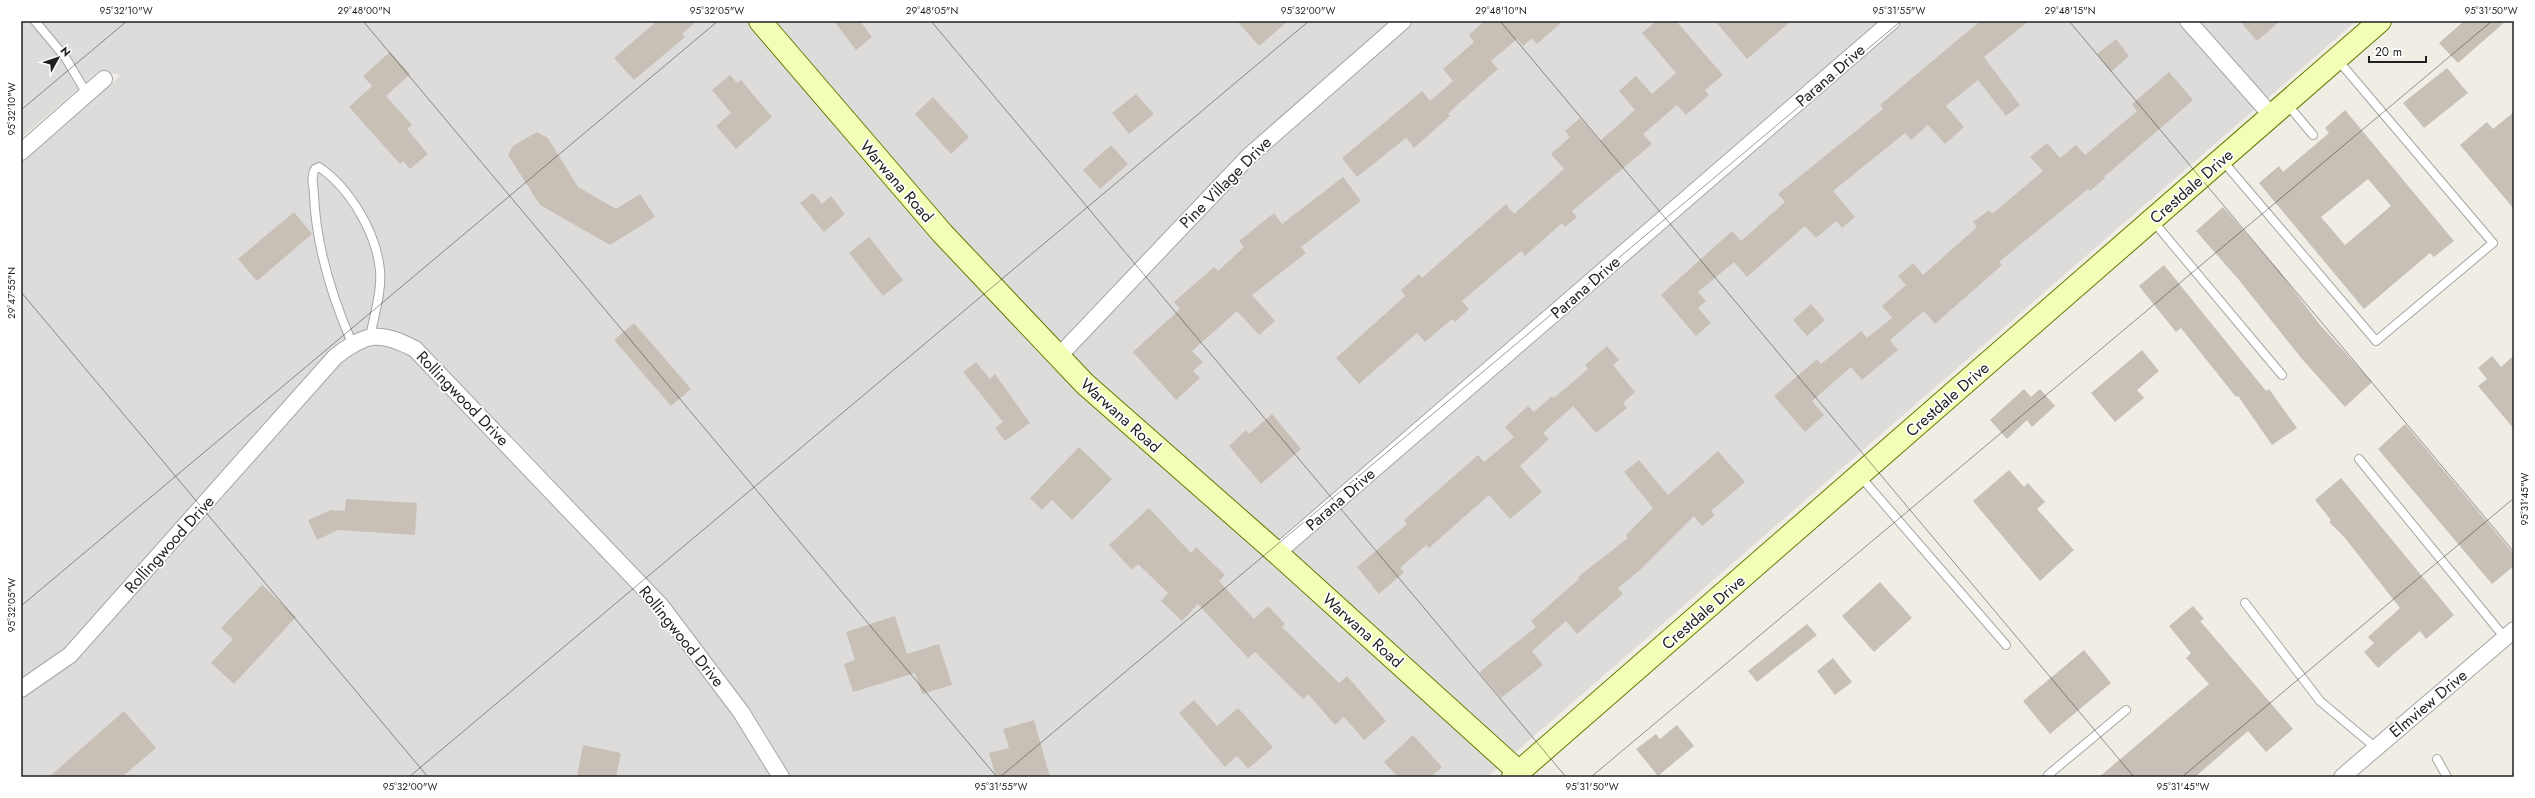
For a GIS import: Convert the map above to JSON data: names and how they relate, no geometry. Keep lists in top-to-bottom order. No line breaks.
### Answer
{"streets":{"street":["Parana Drive","Warwana Road","Pine Village Drive","Crestdale Drive","Rollingwood Drive","Elmview Drive"]},"crossings":[["Parana Drive","Warwana Road"],["Warwana Road","Pine Village Drive"],["Warwana Road","Crestdale Drive"]],"scale_bar":"20 m","north":"top right","coordinates":["95°32'10\"W","29°48'00\"N","95°32'05\"W","29°48'05\"N","95°32'00\"W","29°48'10\"N","95°31'55\"W","29°48'15\"N","95°31'50\"W","29°47'55\"N","95°31'45\"W"]}
